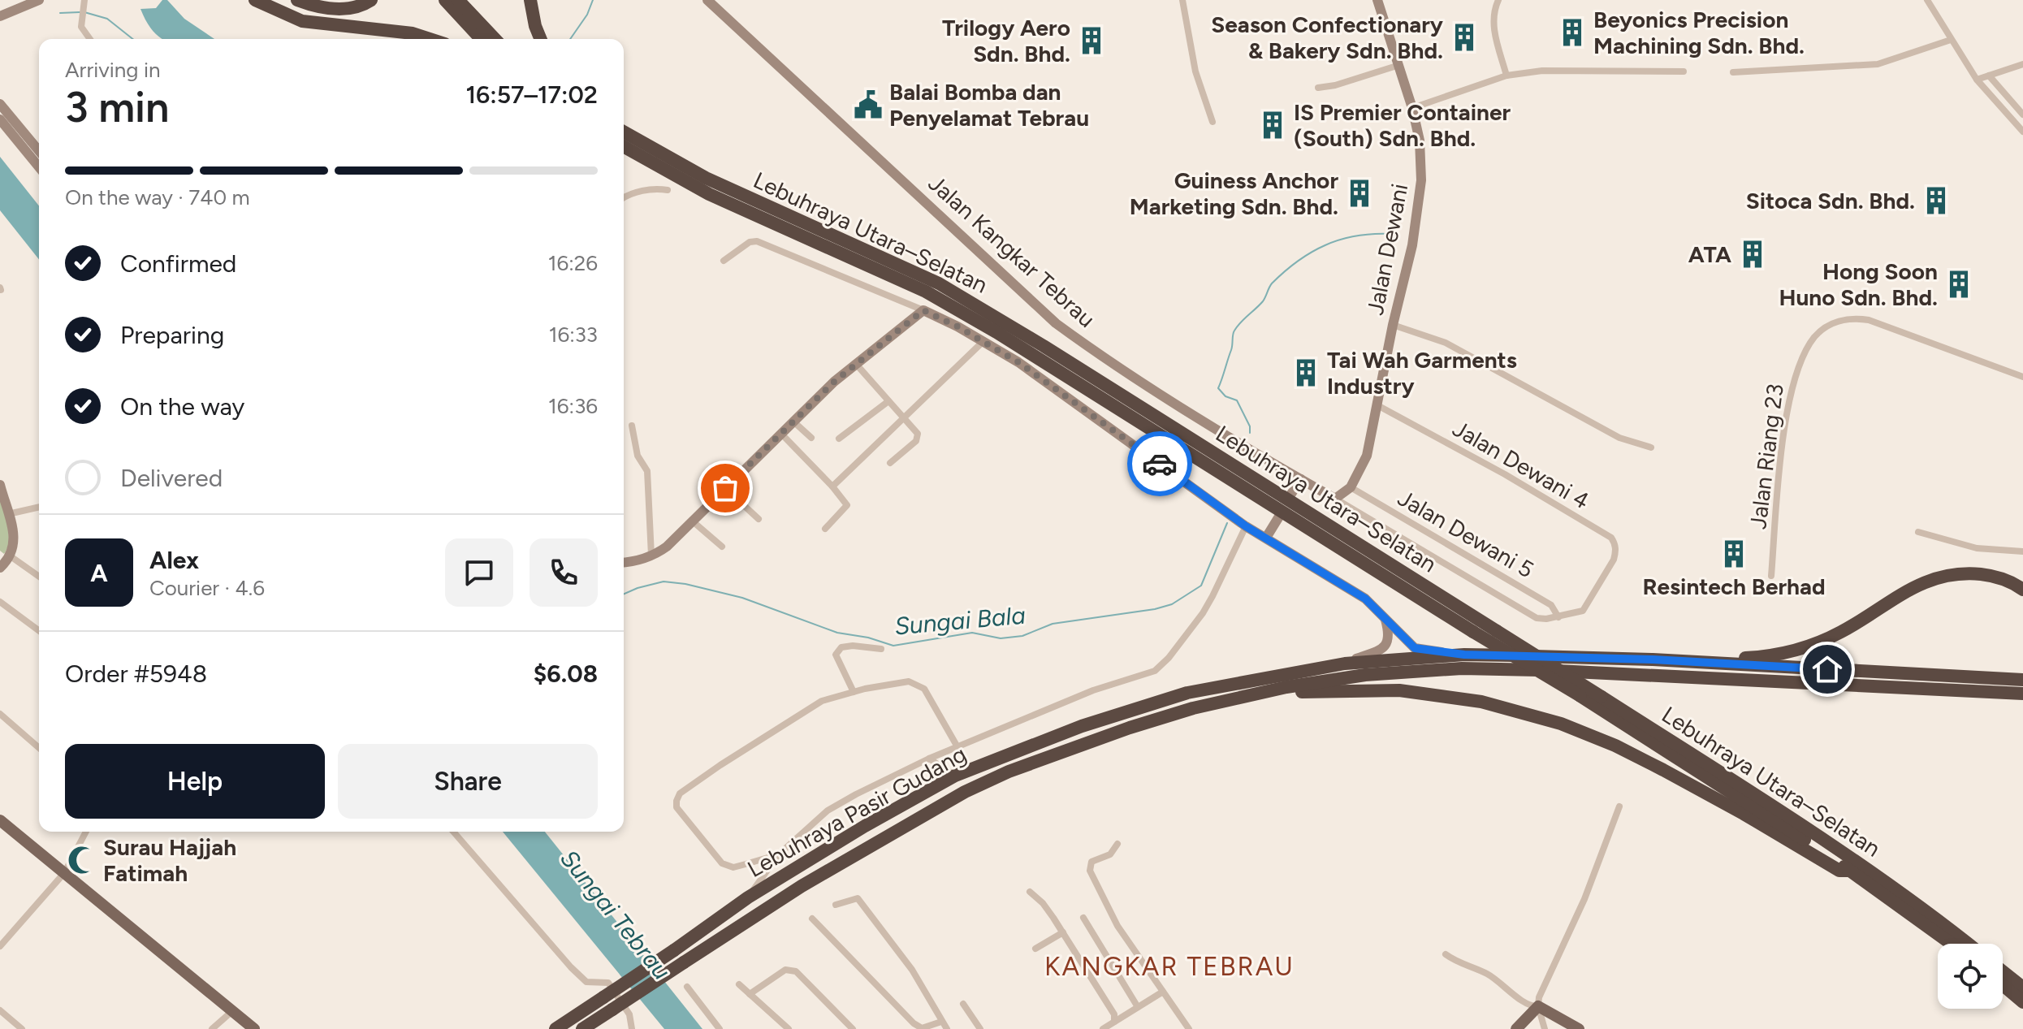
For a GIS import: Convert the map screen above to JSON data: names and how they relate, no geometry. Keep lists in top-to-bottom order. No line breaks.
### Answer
{"streets":{"highway":["Lebuhraya Utara–Selatan","Lebuhraya Pasir Gudang"],"street":["Jalan Dewani","Jalan Kangkar Tebrau","Jalan Riang 23","Jalan Dewani 4","Jalan Dewani 5"]},"crossings":[["Jalan Dewani","Jalan Kangkar Tebrau"],["Jalan Dewani","Jalan Dewani 4"],["Jalan Dewani","Jalan Dewani 5"],["Jalan Kangkar Tebrau","Jalan Dewani 4"],["Jalan Kangkar Tebrau","Jalan Dewani 5"],["Jalan Dewani 4","Jalan Dewani 5"]],"districts":["KANGKAR TEBRAU"],"water":["Sungai Bala","Sungai Tebrau"],"places":{"building":["Beyonics Precision Machining Sdn. Bhd.","Season Confectionary & Bakery Sdn. Bhd.","Trilogy Aero Sdn. Bhd.","IS Premier Container (South) Sdn. Bhd.","Guiness Anchor Marketing Sdn. Bhd.","Sitoca Sdn. Bhd.","ATA","Hong Soon Huno Sdn. Bhd.","Tai Wah Garments Industry","Resintech Berhad"],"public building":["Balai Bomba dan Penyelamat Tebrau"],"mosque":["Surau Hajjah Fatimah"]},"page":{"heading":["3 min","Arriving in","16:57–17:02"],"panel":["Alex","Courier · 4.6","Order #5948","$6.08"],"bar":"On the way · 740 m","list":[["Confirmed","16:26"],["Preparing","16:33"],["On the way","16:36"],"Delivered"],"round":"A","buttons":["Help","Share"]}}
